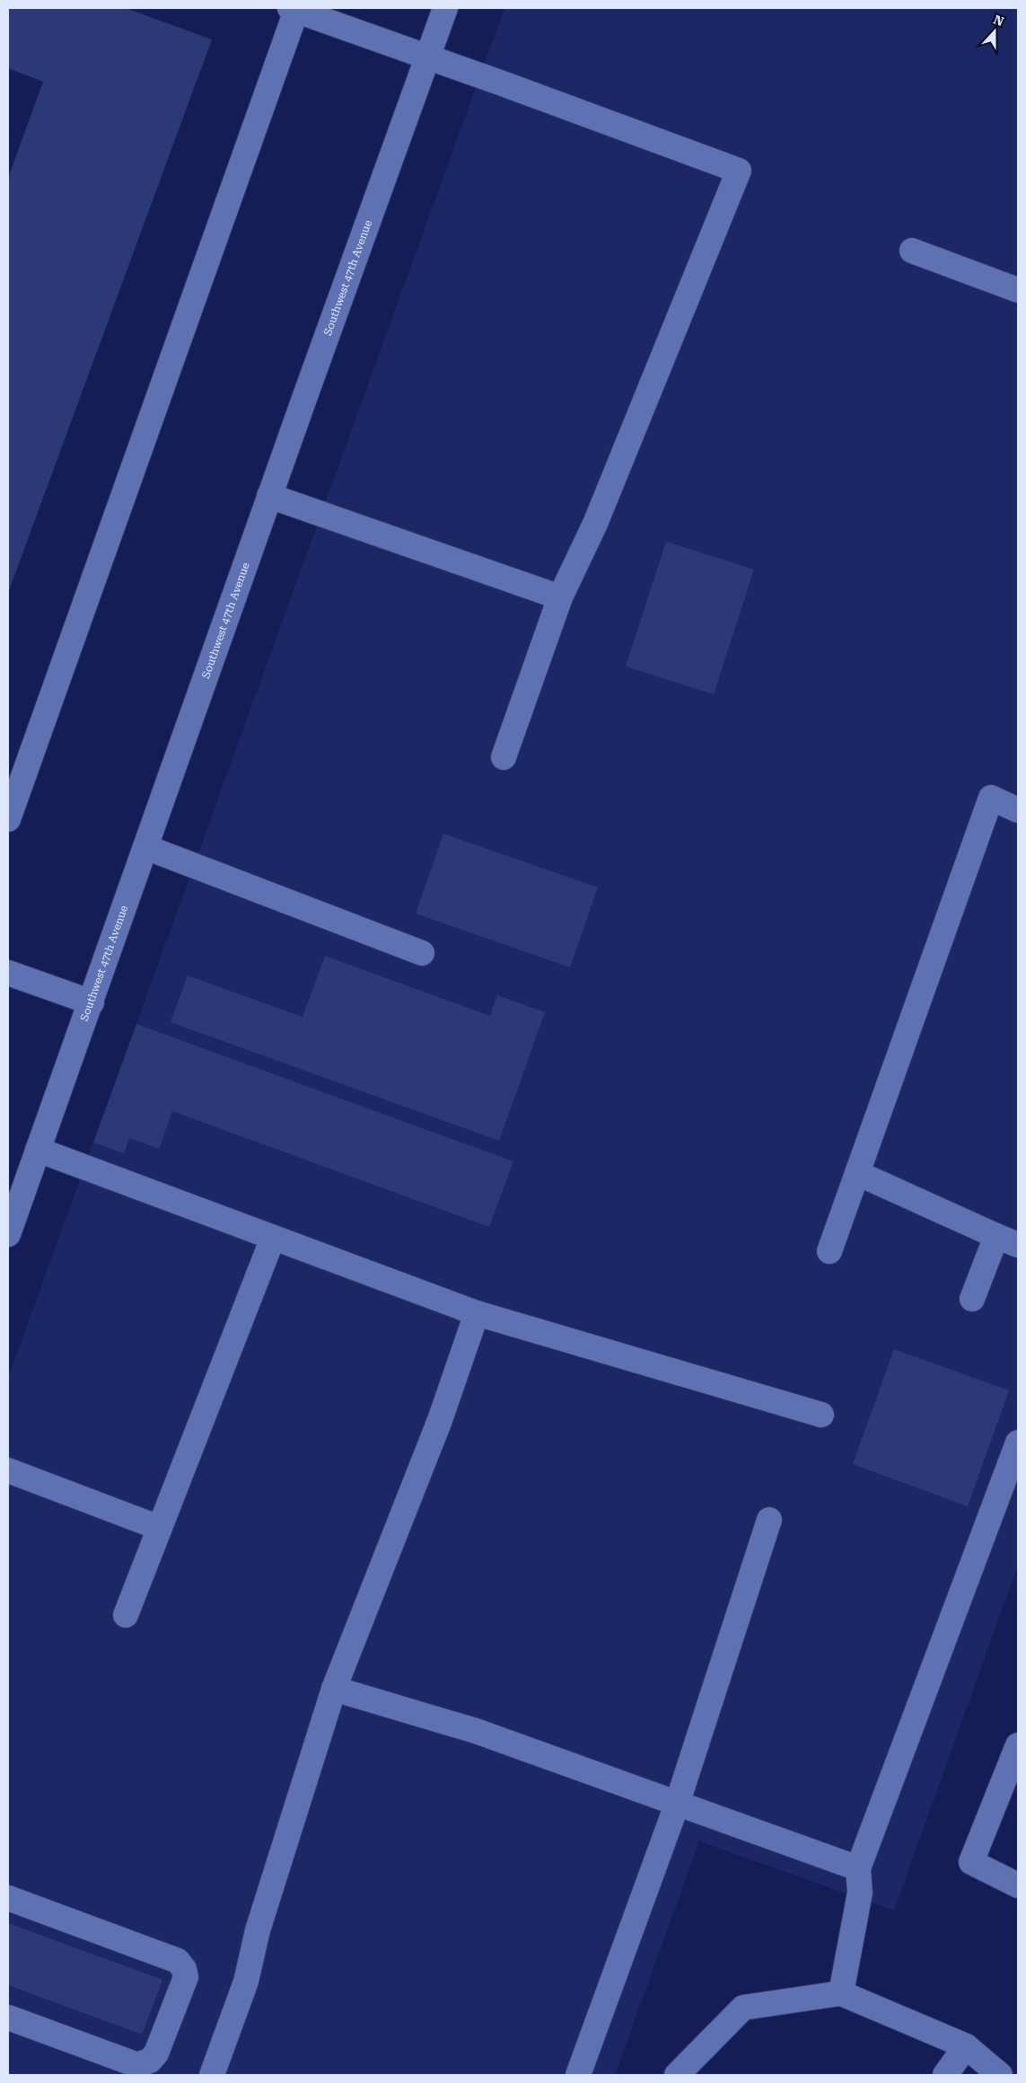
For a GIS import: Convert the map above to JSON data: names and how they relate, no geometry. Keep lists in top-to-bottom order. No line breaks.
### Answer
{"streets":{"street":["Southwest 47th Avenue"]},"north":"top"}
